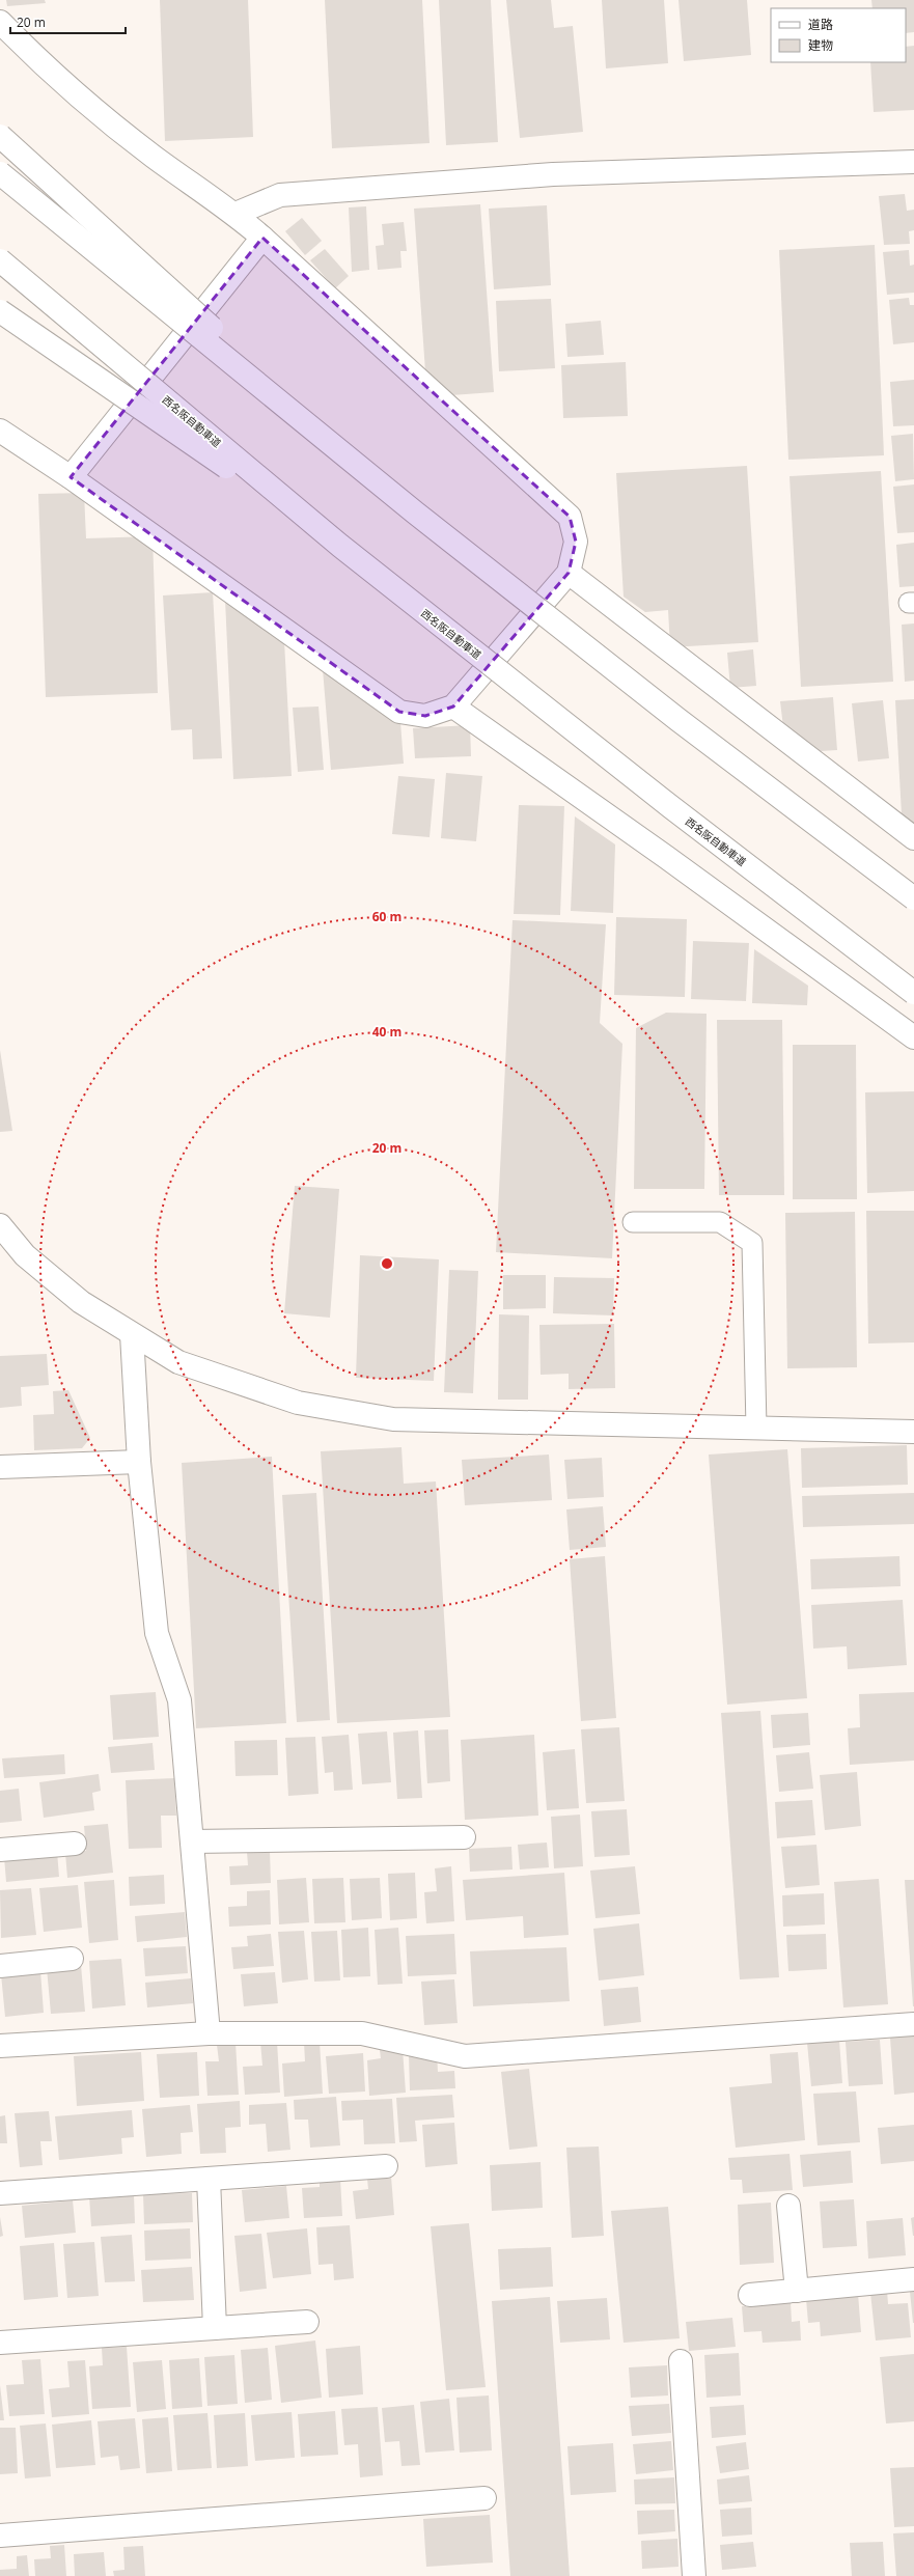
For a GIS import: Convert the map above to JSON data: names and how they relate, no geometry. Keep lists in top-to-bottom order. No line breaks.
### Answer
{"streets":{"main road":["西名阪自動車道"]},"legend":["道路","建物"],"scale_bar":"20 m","rings":["60 m","40 m","20 m"]}
